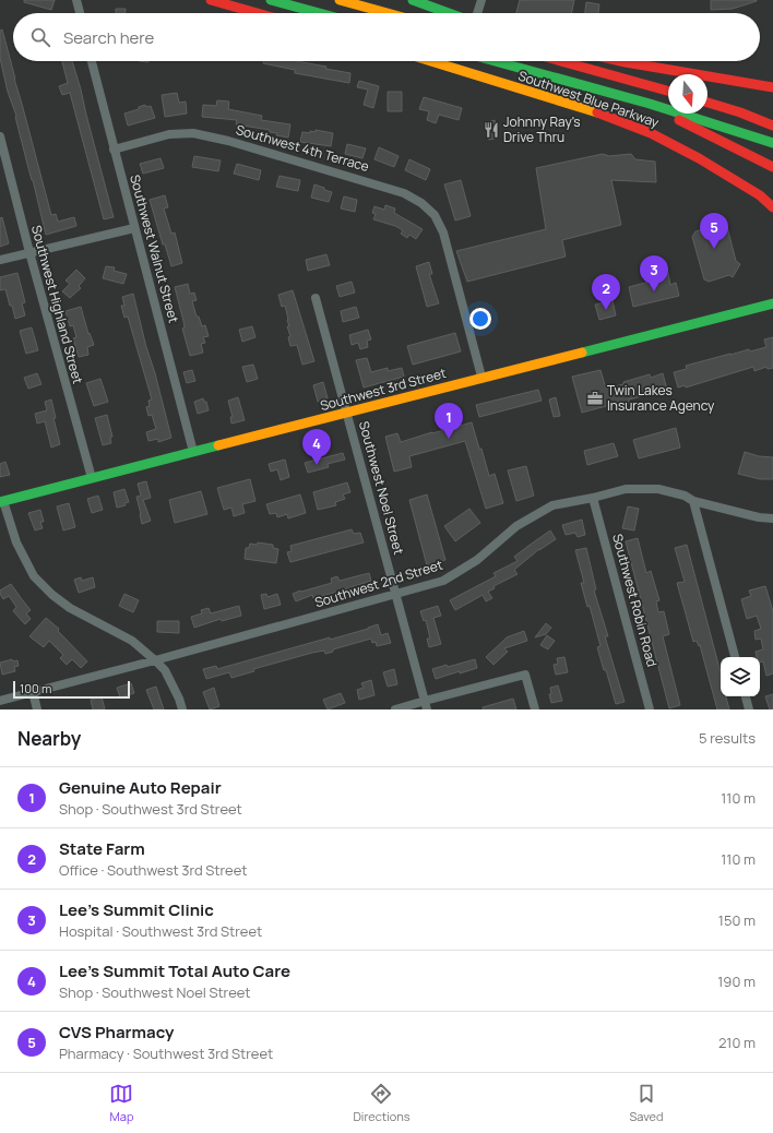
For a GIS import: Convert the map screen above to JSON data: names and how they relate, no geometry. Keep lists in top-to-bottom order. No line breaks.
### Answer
{"streets":{"main road":["Southwest Blue Parkway","Southwest 3rd Street"],"street":["Southwest 4th Terrace","Southwest Walnut Street","Southwest Highland Street","Southwest Noel Street","Southwest 2nd Street","Southwest Robin Road"]},"crossings":[["Southwest 4th Terrace","Southwest Walnut Street"],["Southwest 4th Terrace","Southwest 3rd Street"],["Southwest Walnut Street","Southwest 3rd Street"],["Southwest Highland Street","Southwest 3rd Street"],["Southwest 3rd Street","Southwest Noel Street"],["Southwest Noel Street","Southwest 2nd Street"],["Southwest 2nd Street","Southwest Robin Road"]],"places":{"restaurant":["Johnny Ray's Drive Thru"],"office":["Twin Lakes Insurance Agency"]},"scale_bar":"100 m","north":"bottom","page":{"search":"Search here","pins":["5","3","2","1","4"],"scale":"100 m","heading":["Nearby","5 results"],"list":[{"mark":"1","name":"Genuine Auto Repair","note":"Shop · Southwest 3rd Street","value":"110 m"},{"mark":"2","name":"State Farm","note":"Office · Southwest 3rd Street","value":"110 m"},{"mark":"3","name":"Lee's Summit Clinic","note":"Hospital · Southwest 3rd Street","value":"150 m"},{"mark":"4","name":"Lee's Summit Total Auto Care","note":"Shop · Southwest Noel Street","value":"190 m"},{"mark":"5","name":"CVS Pharmacy","note":"Pharmacy · Southwest 3rd Street","value":"210 m"}],"nav":["Map","Directions","Saved"]}}
